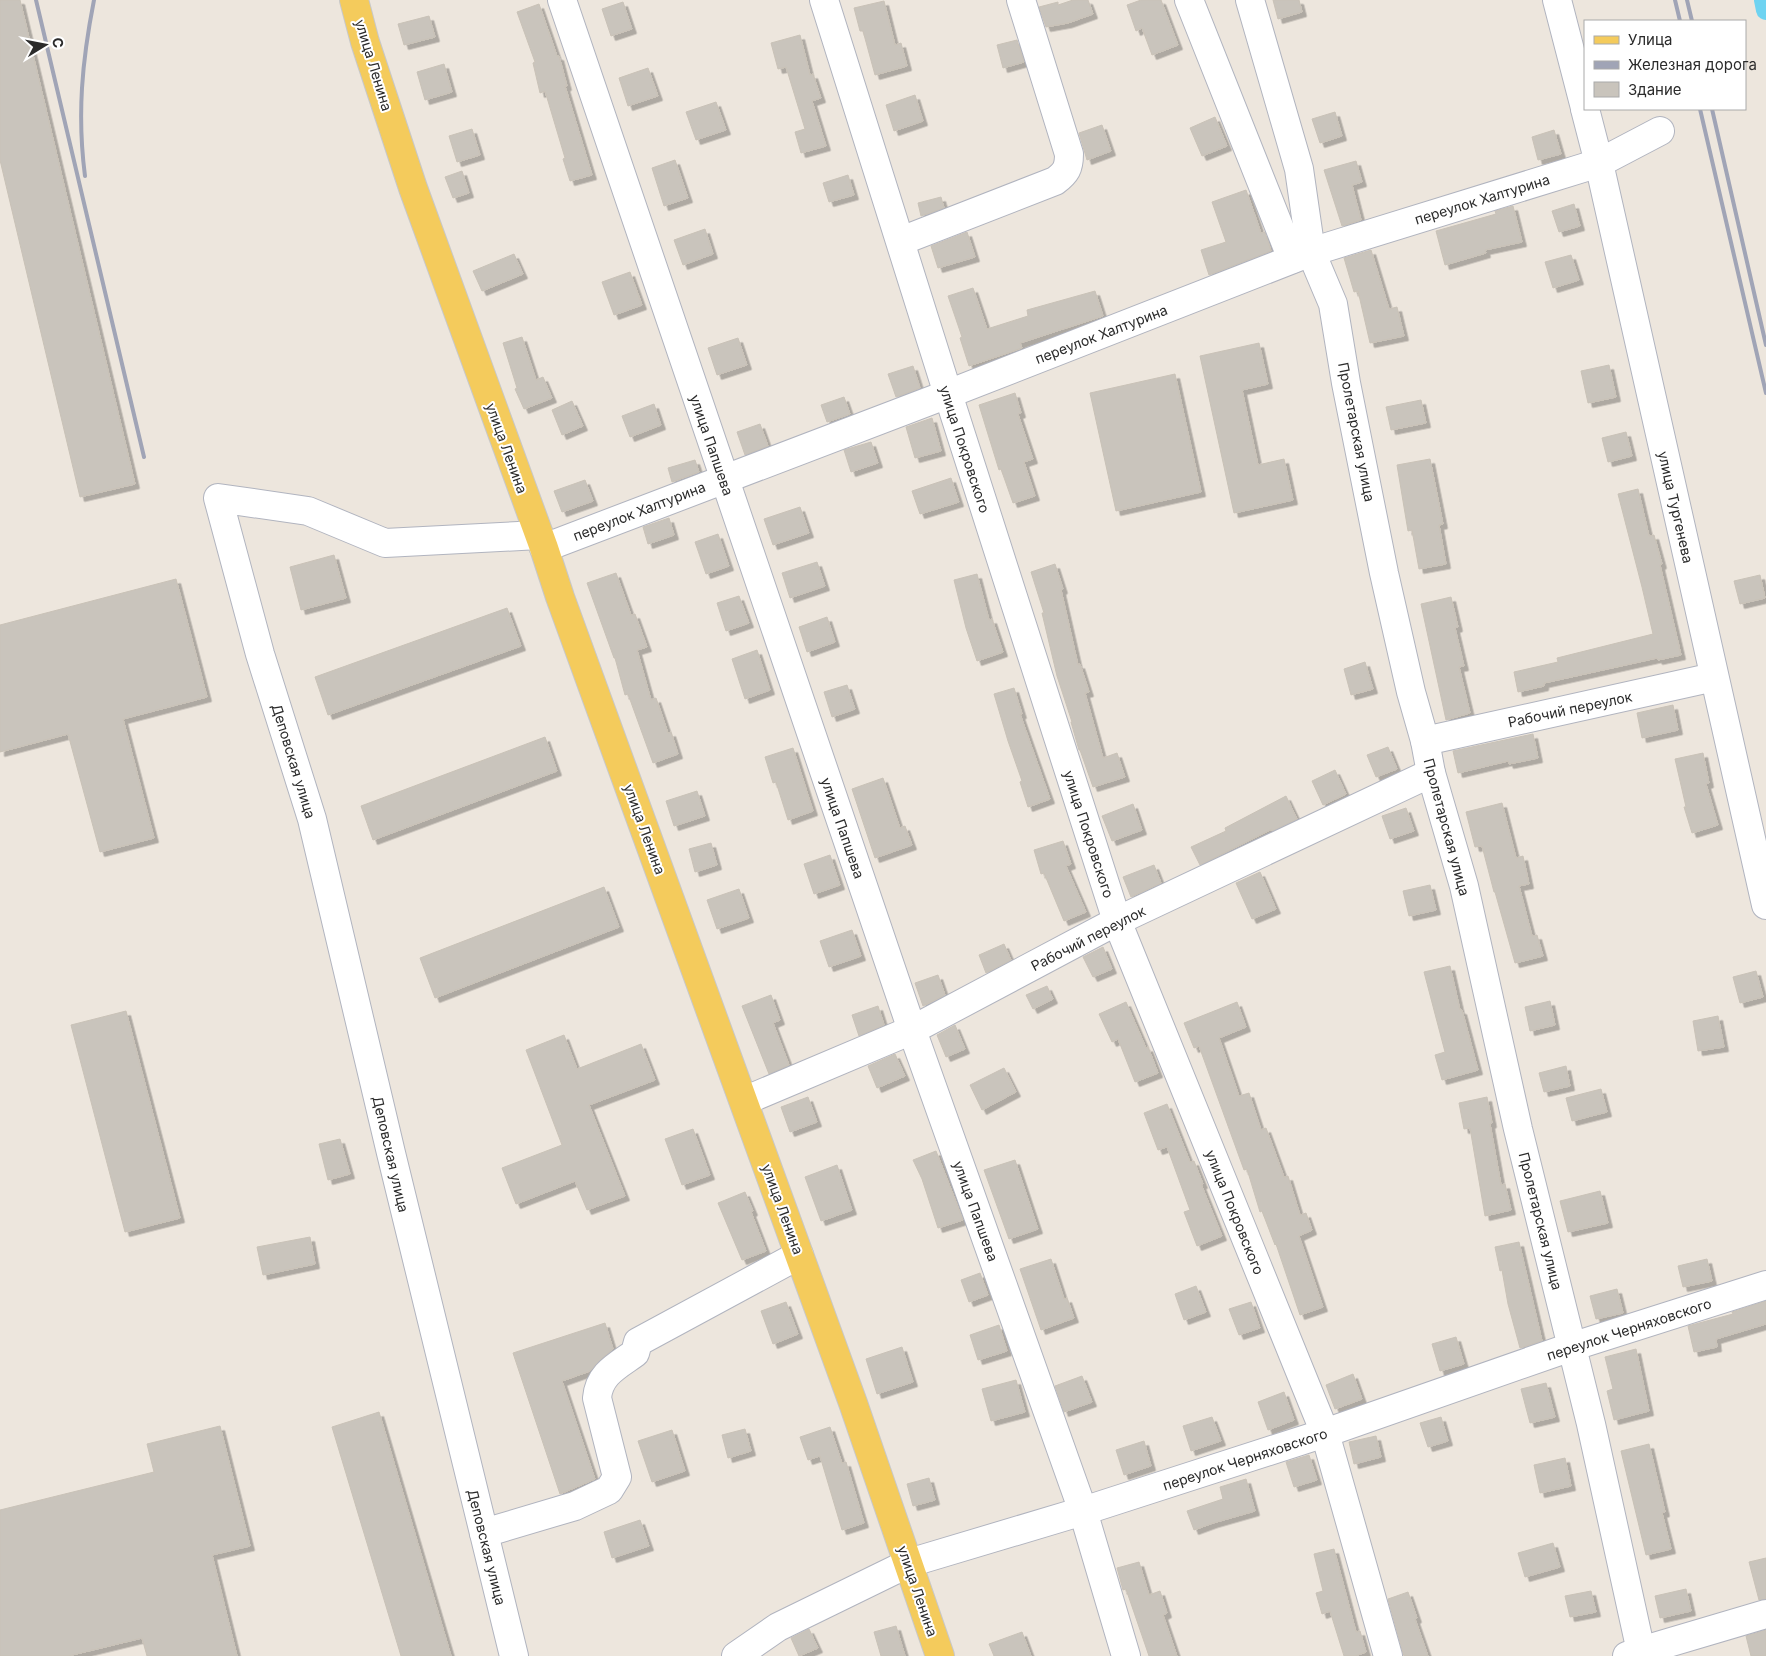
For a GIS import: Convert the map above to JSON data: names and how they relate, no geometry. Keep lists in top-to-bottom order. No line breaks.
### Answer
{"streets":{"main road":["улица Ленина"],"street":["переулок Халтурина","Пролетарская улица","улица Папшева","улица Покровского","улица Тургенева","Рабочий переулок","Деповская улица","переулок Черняховского"]},"crossings":[["улица Ленина","переулок Халтурина"],["улица Ленина","Рабочий переулок"],["улица Ленина","переулок Черняховского"],["переулок Халтурина","Пролетарская улица"],["переулок Халтурина","улица Папшева"],["переулок Халтурина","улица Покровского"],["переулок Халтурина","улица Тургенева"],["переулок Халтурина","Деповская улица"],["Пролетарская улица","Рабочий переулок"],["Пролетарская улица","переулок Черняховского"],["улица Папшева","Рабочий переулок"],["улица Папшева","переулок Черняховского"],["улица Покровского","Рабочий переулок"],["улица Покровского","переулок Черняховского"],["улица Тургенева","Рабочий переулок"]],"legend":["Улица","Железная дорога","Здание"],"north":"right"}
